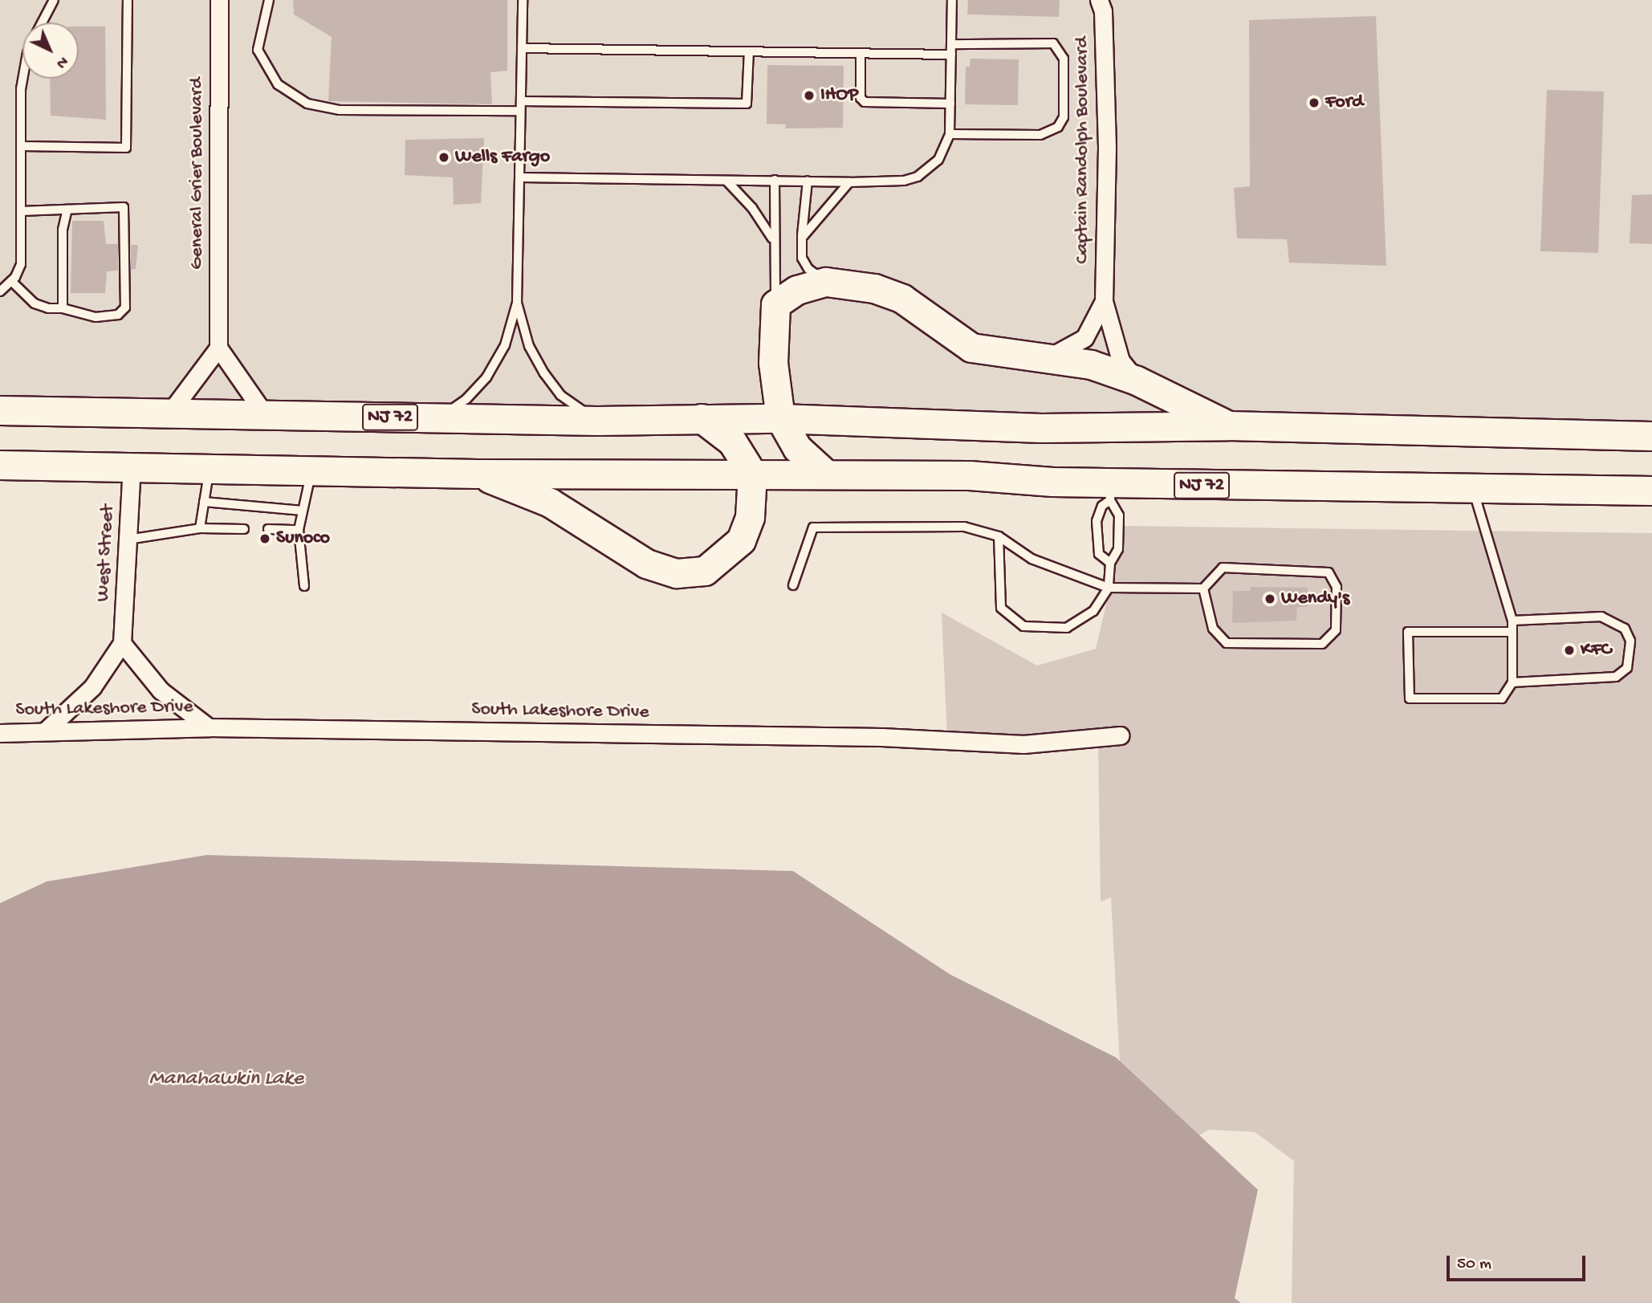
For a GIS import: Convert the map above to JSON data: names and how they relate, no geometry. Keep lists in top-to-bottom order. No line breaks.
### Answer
{"streets":{"highway":["NJ 72"],"street":["Captain Randolph Boulevard","General Grier Boulevard","West Street","South Lakeshore Drive"]},"crossings":[["NJ 72","West Street"]],"water":["Manahawkin Lake"],"places":["IHOP","Ford","Wells Fargo","Sunoco","Wendy's","KFC"],"scale_bar":"50 m","north":"bottom right"}
